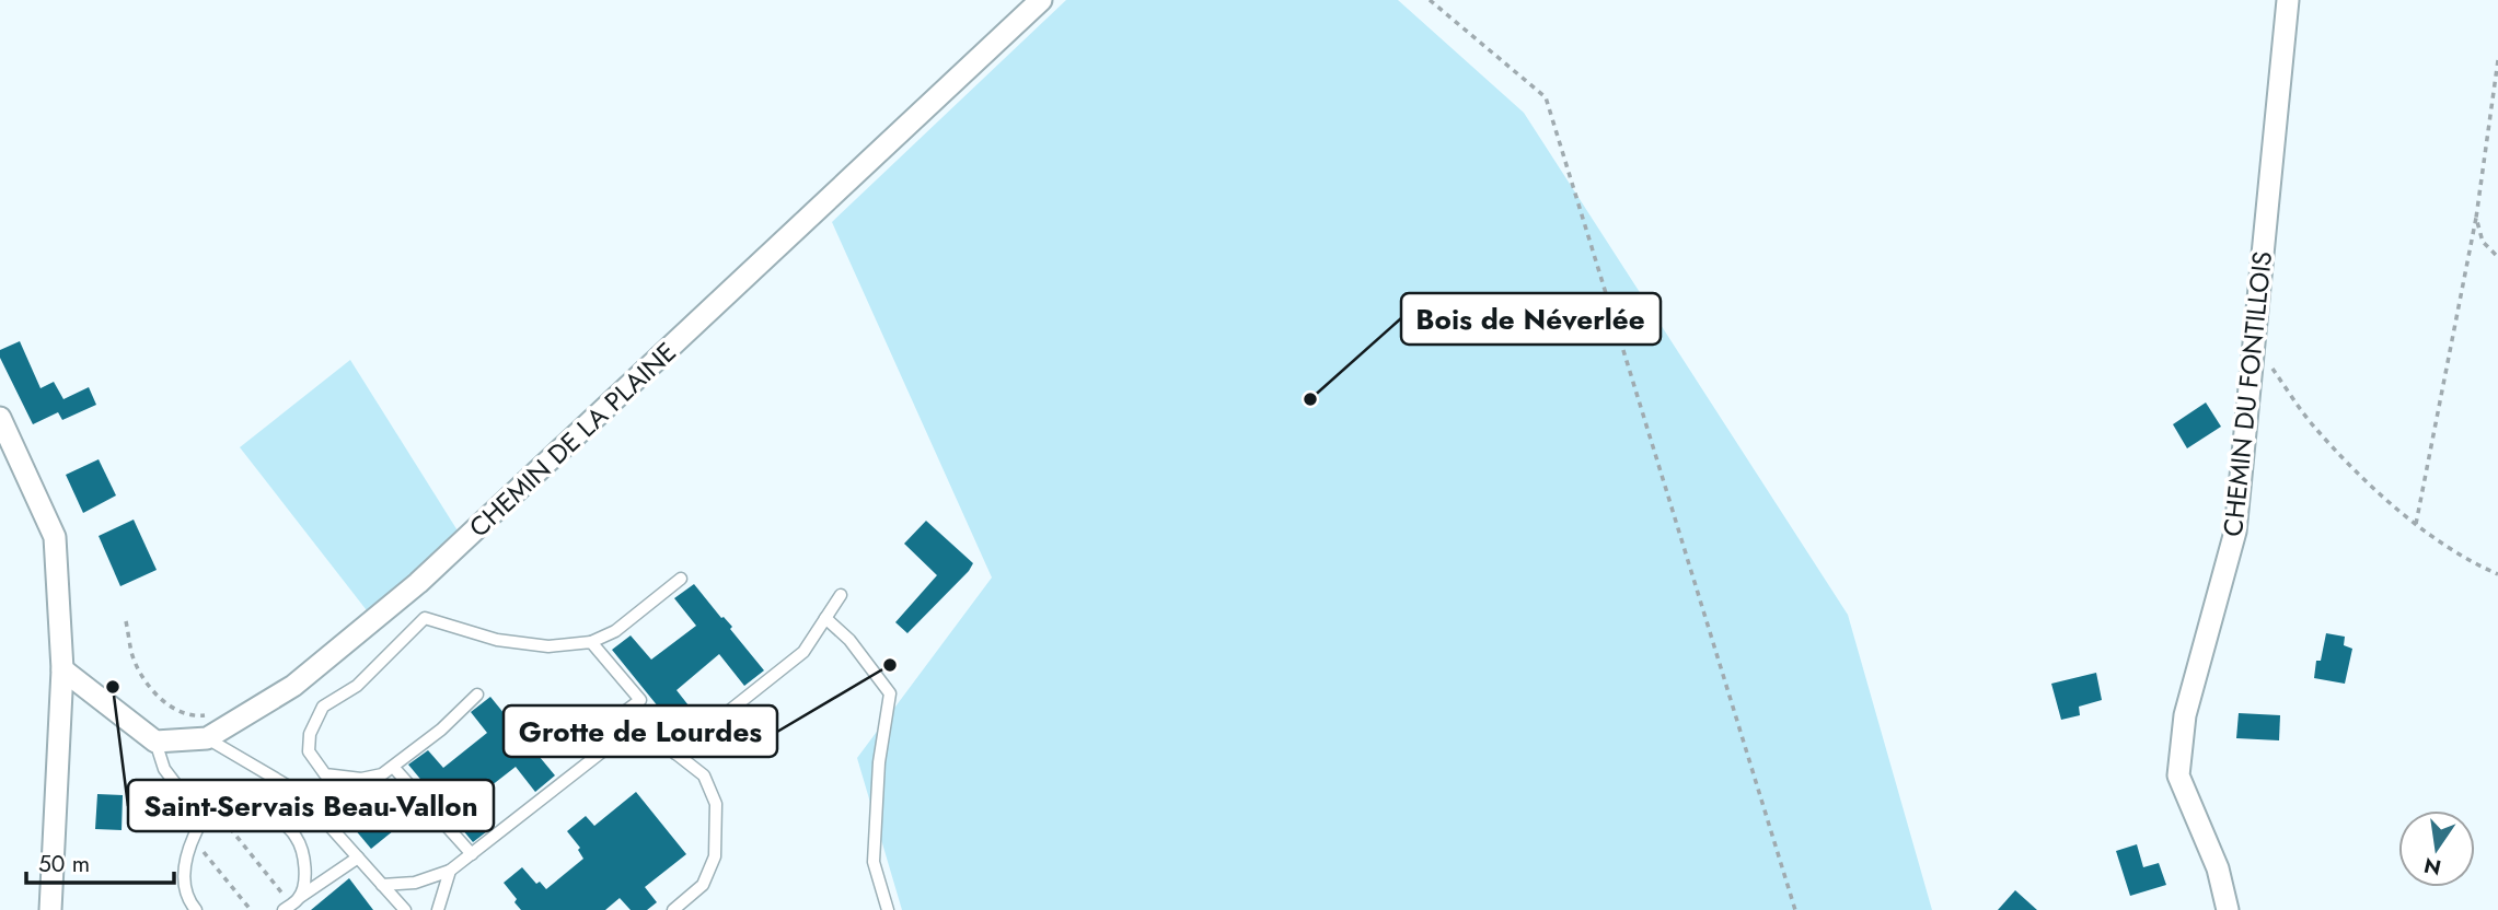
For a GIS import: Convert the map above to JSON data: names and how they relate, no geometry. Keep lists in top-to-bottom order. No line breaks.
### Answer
{"streets":{"street":["CHEMIN DU FONTILLOIS","CHEMIN DE LA PLAINE"]},"places":["Bois de Néverlée","Grotte de Lourdes","Saint-Servais Beau-Vallon"],"scale_bar":"50 m","north":"bottom"}
